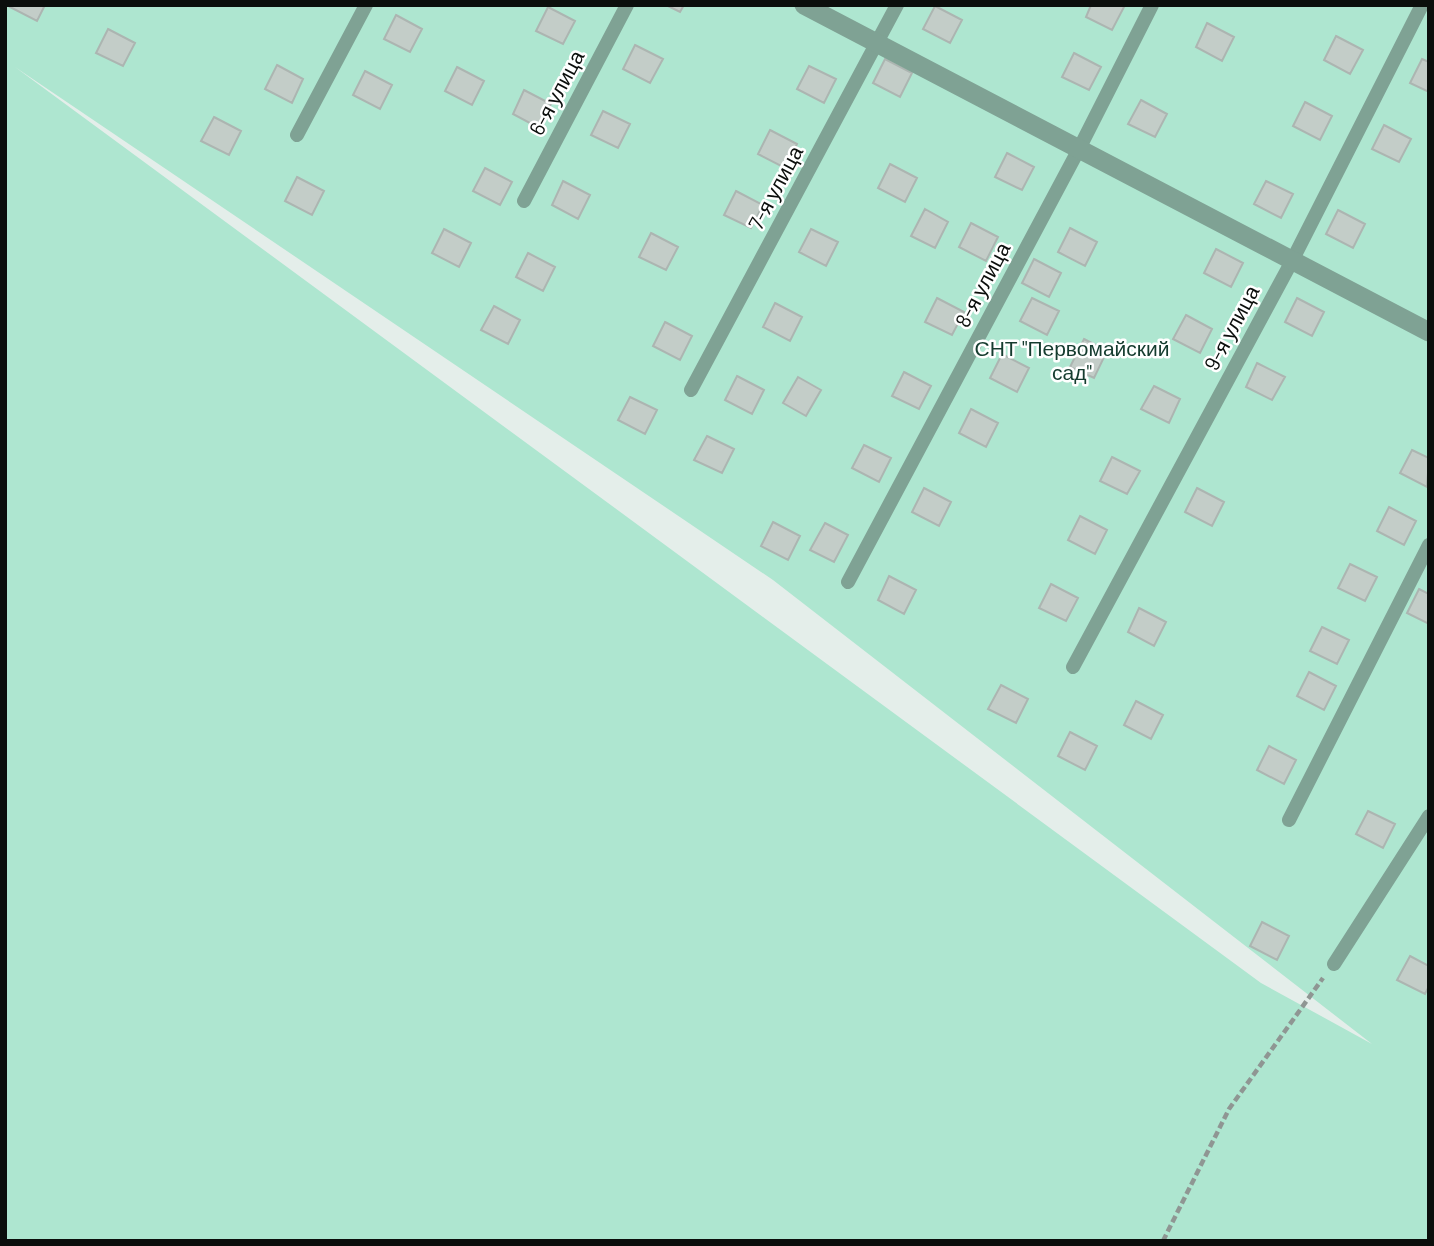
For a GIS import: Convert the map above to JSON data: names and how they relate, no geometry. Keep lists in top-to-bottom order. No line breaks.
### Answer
{"streets":{"lane":["6-я улица","7-я улица","8-я улица","9-я улица"]},"parks":["СНТ \"Первомайский сад\""]}
